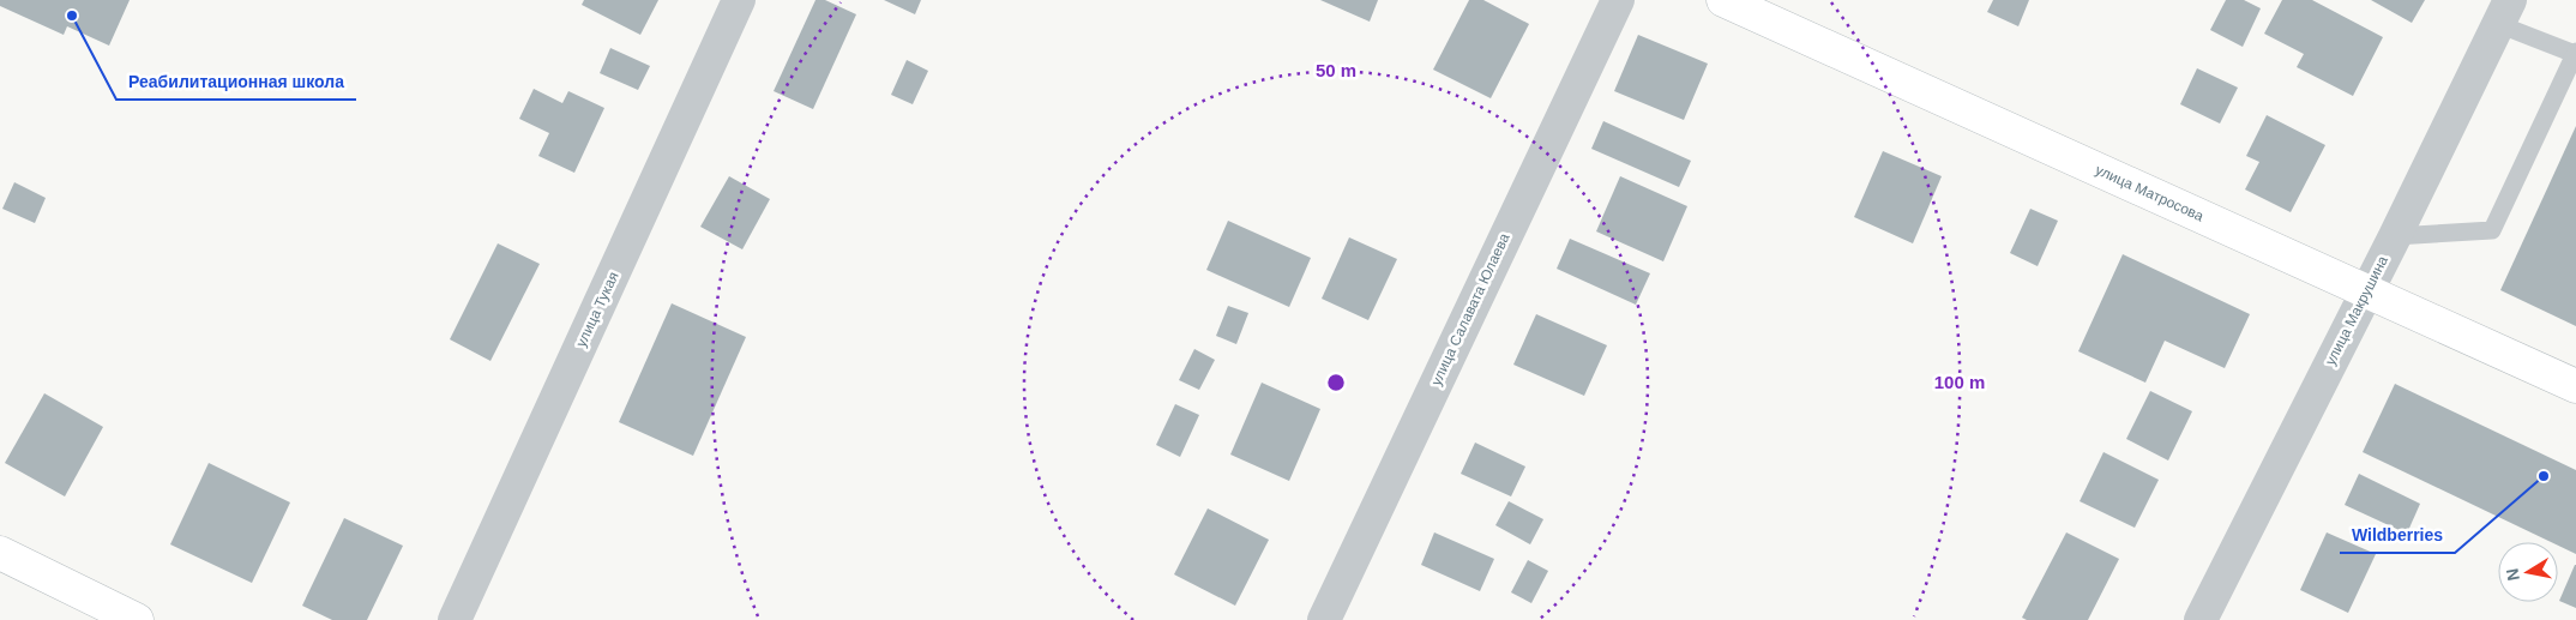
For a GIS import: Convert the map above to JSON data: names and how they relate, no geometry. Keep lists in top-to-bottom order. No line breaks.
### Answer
{"streets":{"street":["улица Матросова","улица Тукая","улица Салавата Юлаева","улица Макрушина"]},"crossings":[["улица Матросова","улица Макрушина"]],"places":["Реабилитационная школа","Wildberries"],"north":"left","rings":["50 m","100 m"]}
